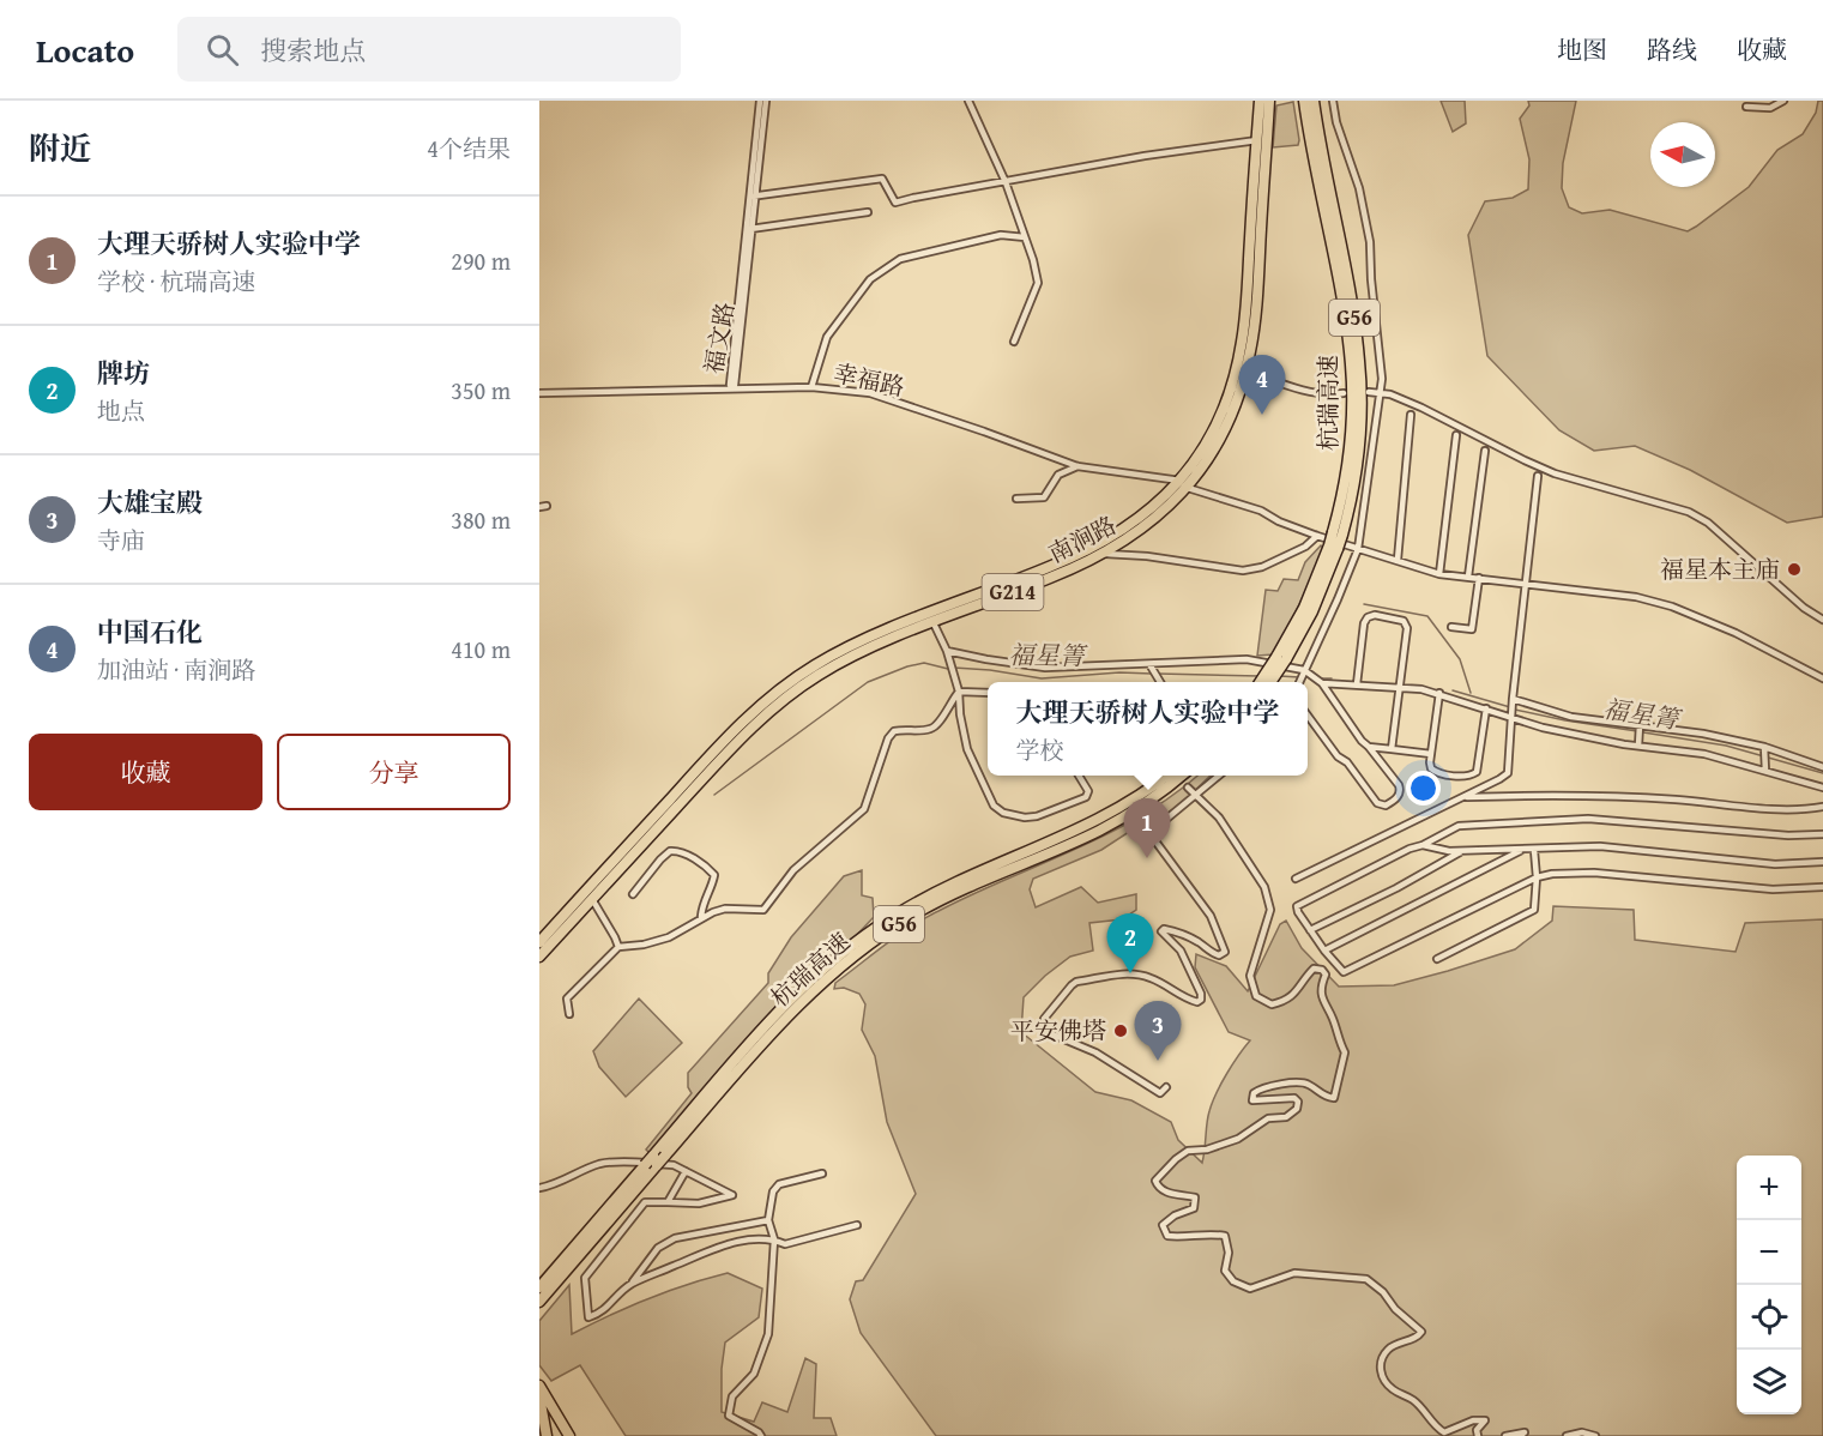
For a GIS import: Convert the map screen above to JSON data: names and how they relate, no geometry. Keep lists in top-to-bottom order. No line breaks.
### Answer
{"streets":{"highway":["G56","杭瑞高速","南涧路","G214"],"street":["福文路","幸福路"]},"crossings":[["福文路","幸福路"],["幸福路","南涧路"]],"water":["福星箐"],"places":["福星本主庙","平安佛塔"],"north":"left","page":{"header":"Locato","search":"搜索地点","nav":["地图","路线","收藏"],"heading":["附近","4个结果"],"list":[{"mark":"1","name":"大理天骄树人实验中学","note":"学校 · 杭瑞高速","value":"290 m"},{"mark":"2","name":"牌坊","note":"地点","value":"350 m"},{"mark":"3","name":"大雄宝殿","note":"寺庙","value":"380 m"},{"mark":"4","name":"中国石化","note":"加油站 · 南涧路","value":"410 m"}],"pins":["4","1","2","3"],"popup":["大理天骄树人实验中学","学校"],"buttons":["收藏","分享"],"map_buttons":["+","−"]}}
